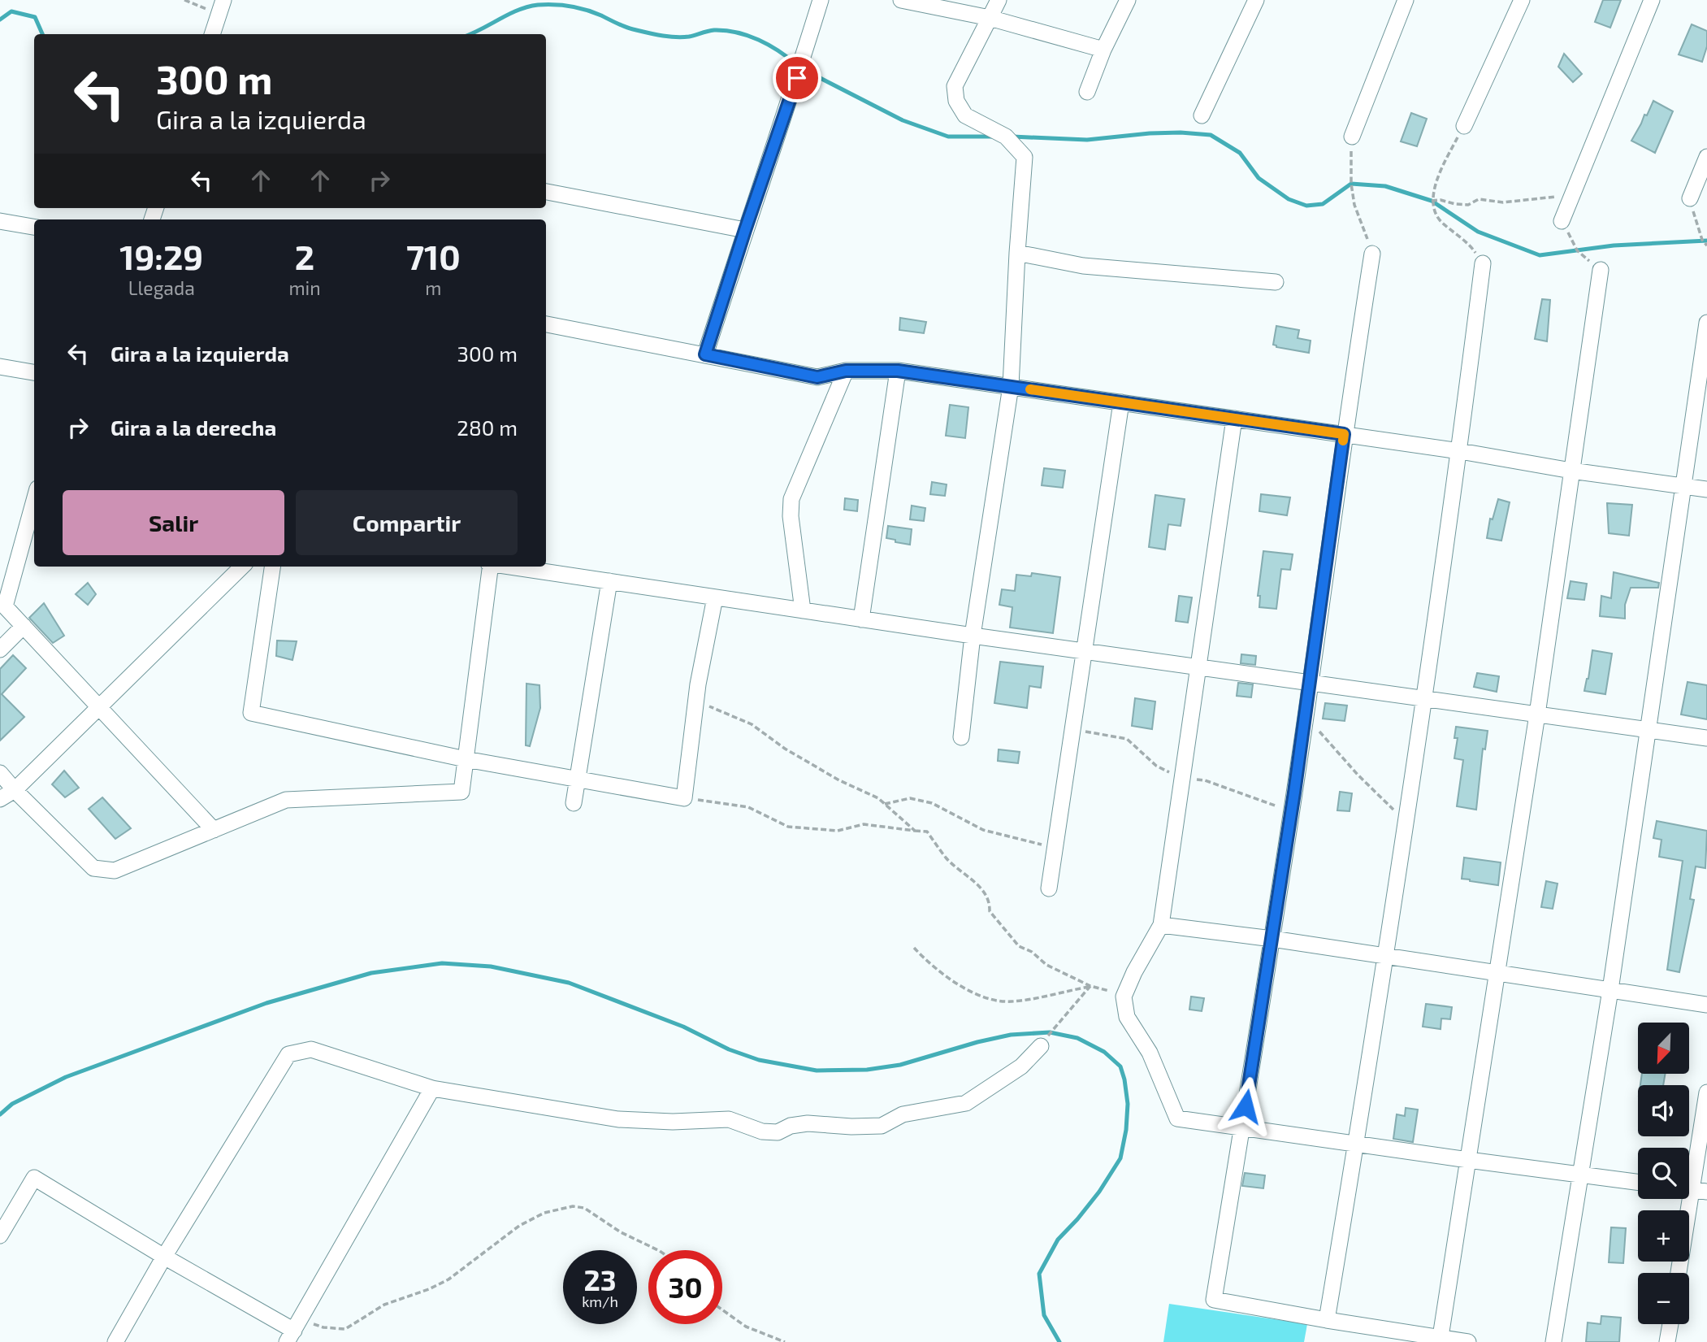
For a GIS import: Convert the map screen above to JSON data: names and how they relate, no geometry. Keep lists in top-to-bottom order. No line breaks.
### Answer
{"north":"bottom left","page":{"turn":["300 m","Gira a la izquierda"],"eta":["19:29","Llegada","2","min","710","m"],"list":[{"name":"Gira a la izquierda","value":"300 m"},{"name":"Gira a la derecha","value":"280 m"}],"buttons":["Salir","Compartir"],"map_buttons":["+","−"],"speed":"23 km/h","limit":"30"}}
